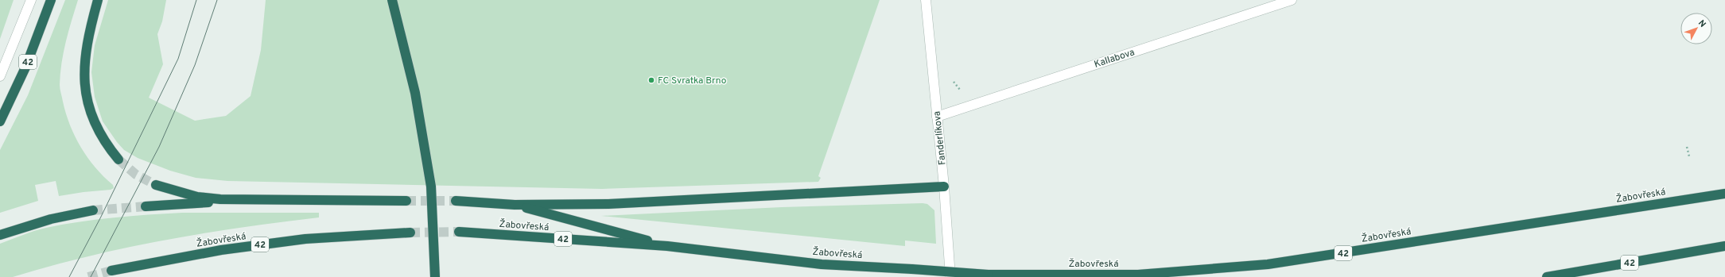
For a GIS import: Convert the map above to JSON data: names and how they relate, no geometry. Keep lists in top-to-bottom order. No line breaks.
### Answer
{"streets":{"highway":["42","Žabovřeská"],"street":["Kallabova","Fanderlíkova"]},"crossings":[["Kallabova","Fanderlíkova"],["42","Žabovřeská"]],"places":["FC Svratka Brno"],"north":"top right"}
